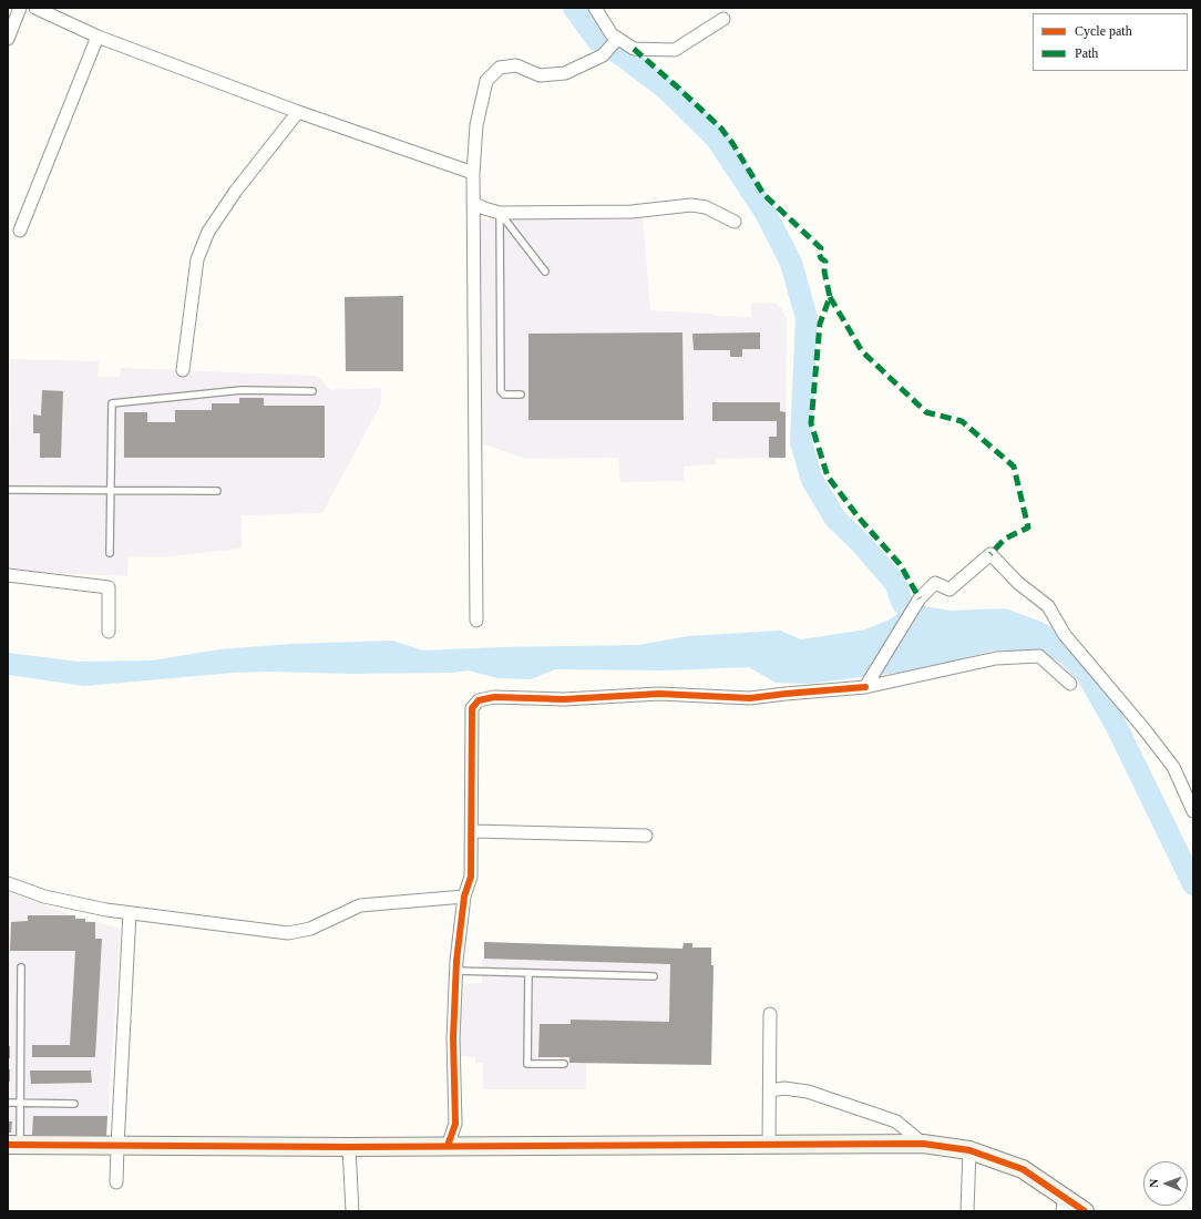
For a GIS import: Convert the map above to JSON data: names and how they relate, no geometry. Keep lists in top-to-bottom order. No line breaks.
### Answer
{"legend":["Cycle path","Path"],"north":"left"}
